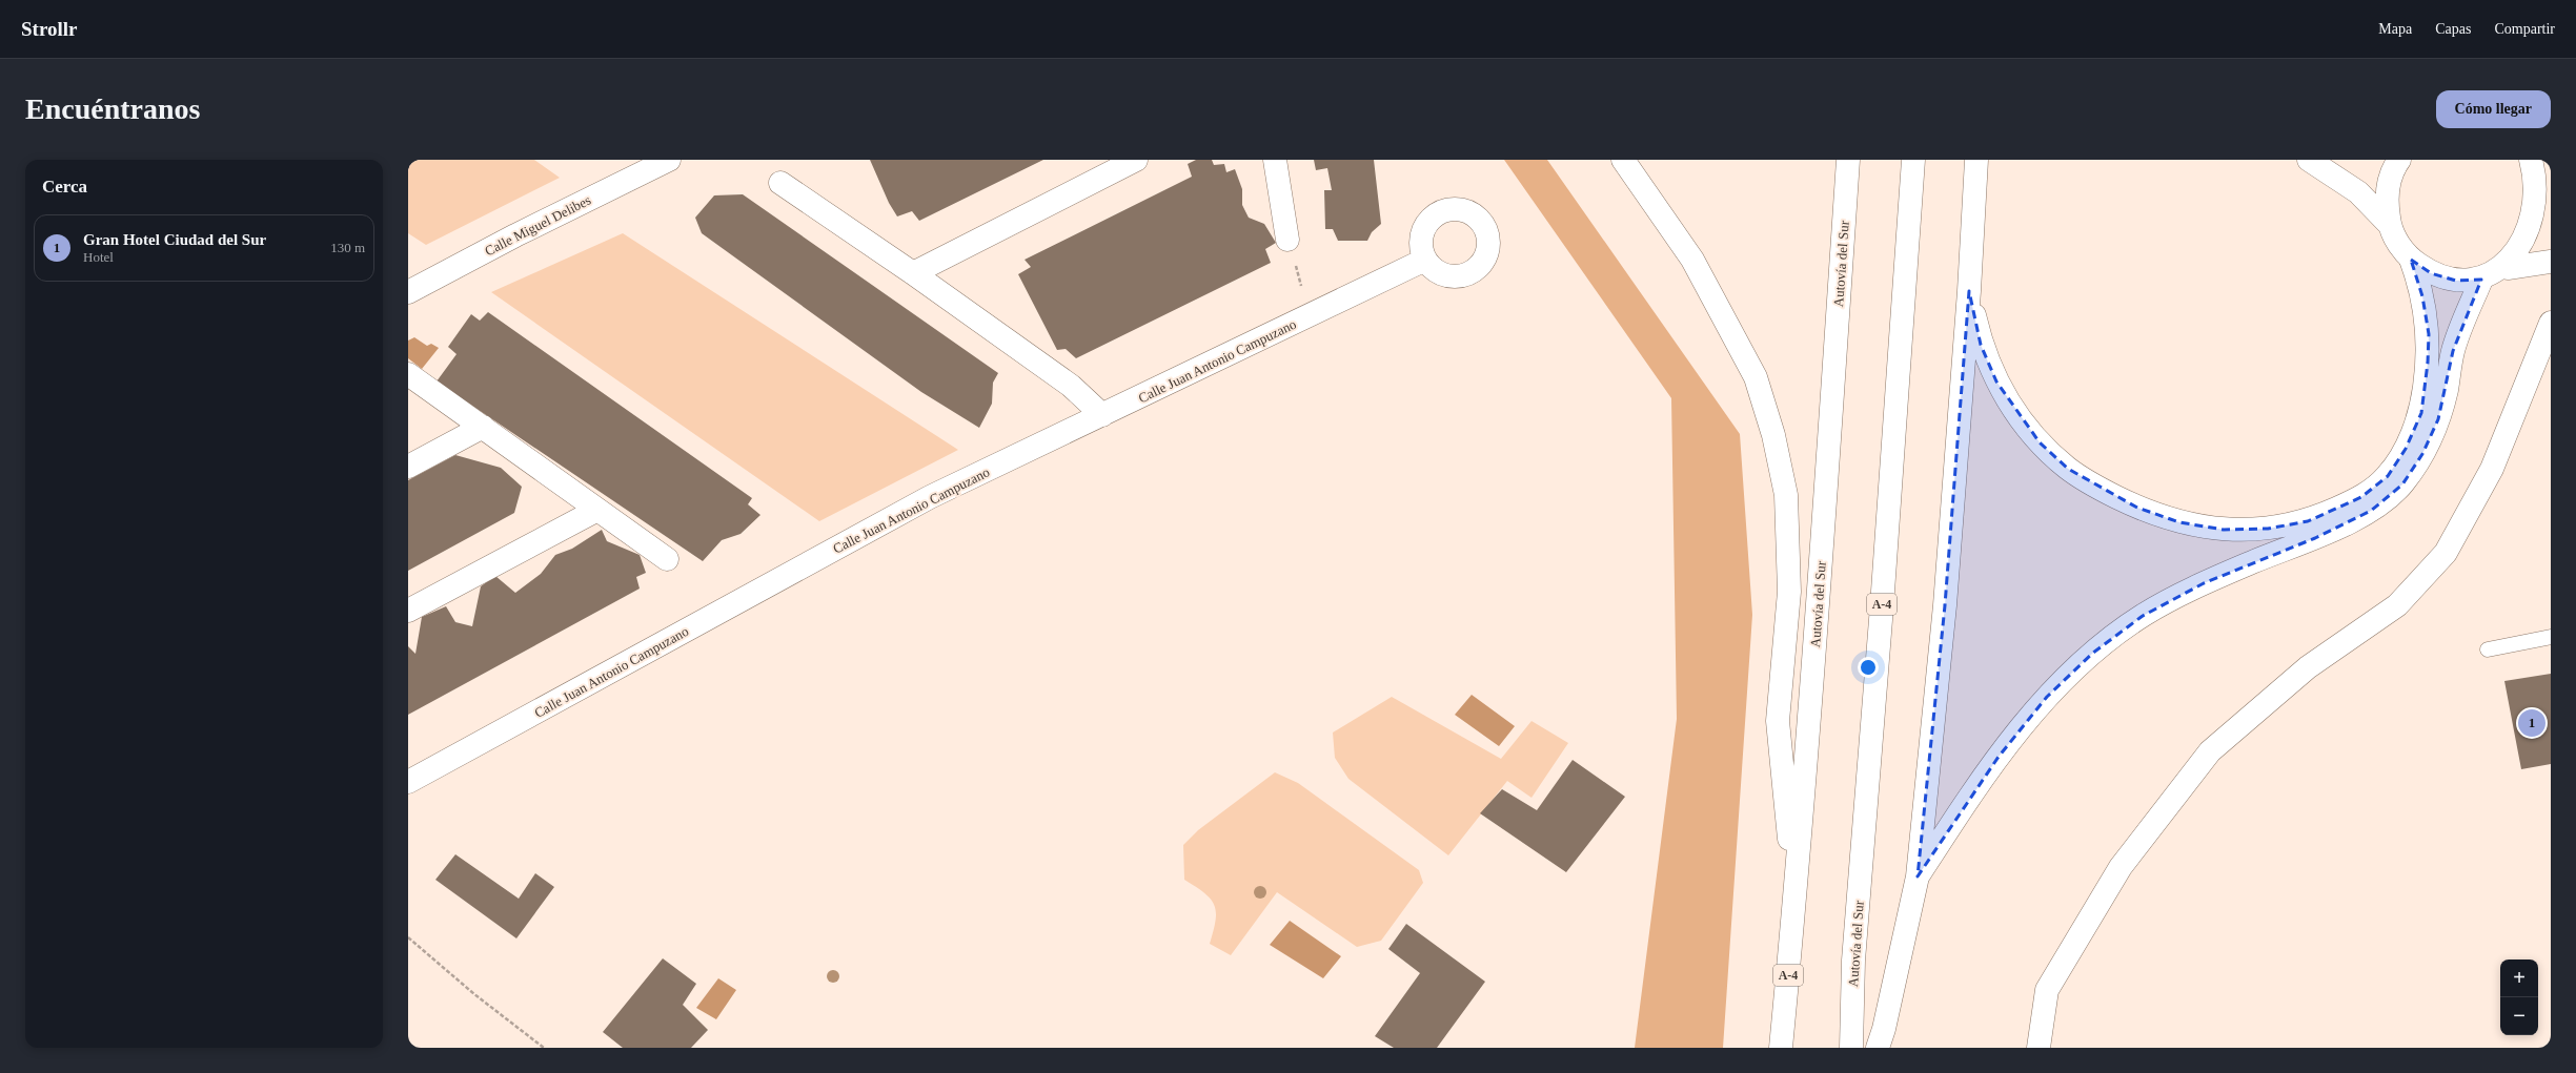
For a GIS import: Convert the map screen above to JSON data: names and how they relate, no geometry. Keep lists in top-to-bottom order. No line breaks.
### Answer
{"streets":{"main road":["Calle Miguel Delibes","Autovía del Sur","Calle Juan Antonio Campuzano","A-4"]},"page":{"header":"Strollr","nav":["Mapa","Capas","Compartir"],"buttons":"Cómo llegar","title":"Encuéntranos","heading":"Cerca","list":[{"mark":"1","name":"Gran Hotel Ciudad del Sur","note":"Hotel","value":"130 m"}],"pins":"1","map_buttons":["+","−"]}}
